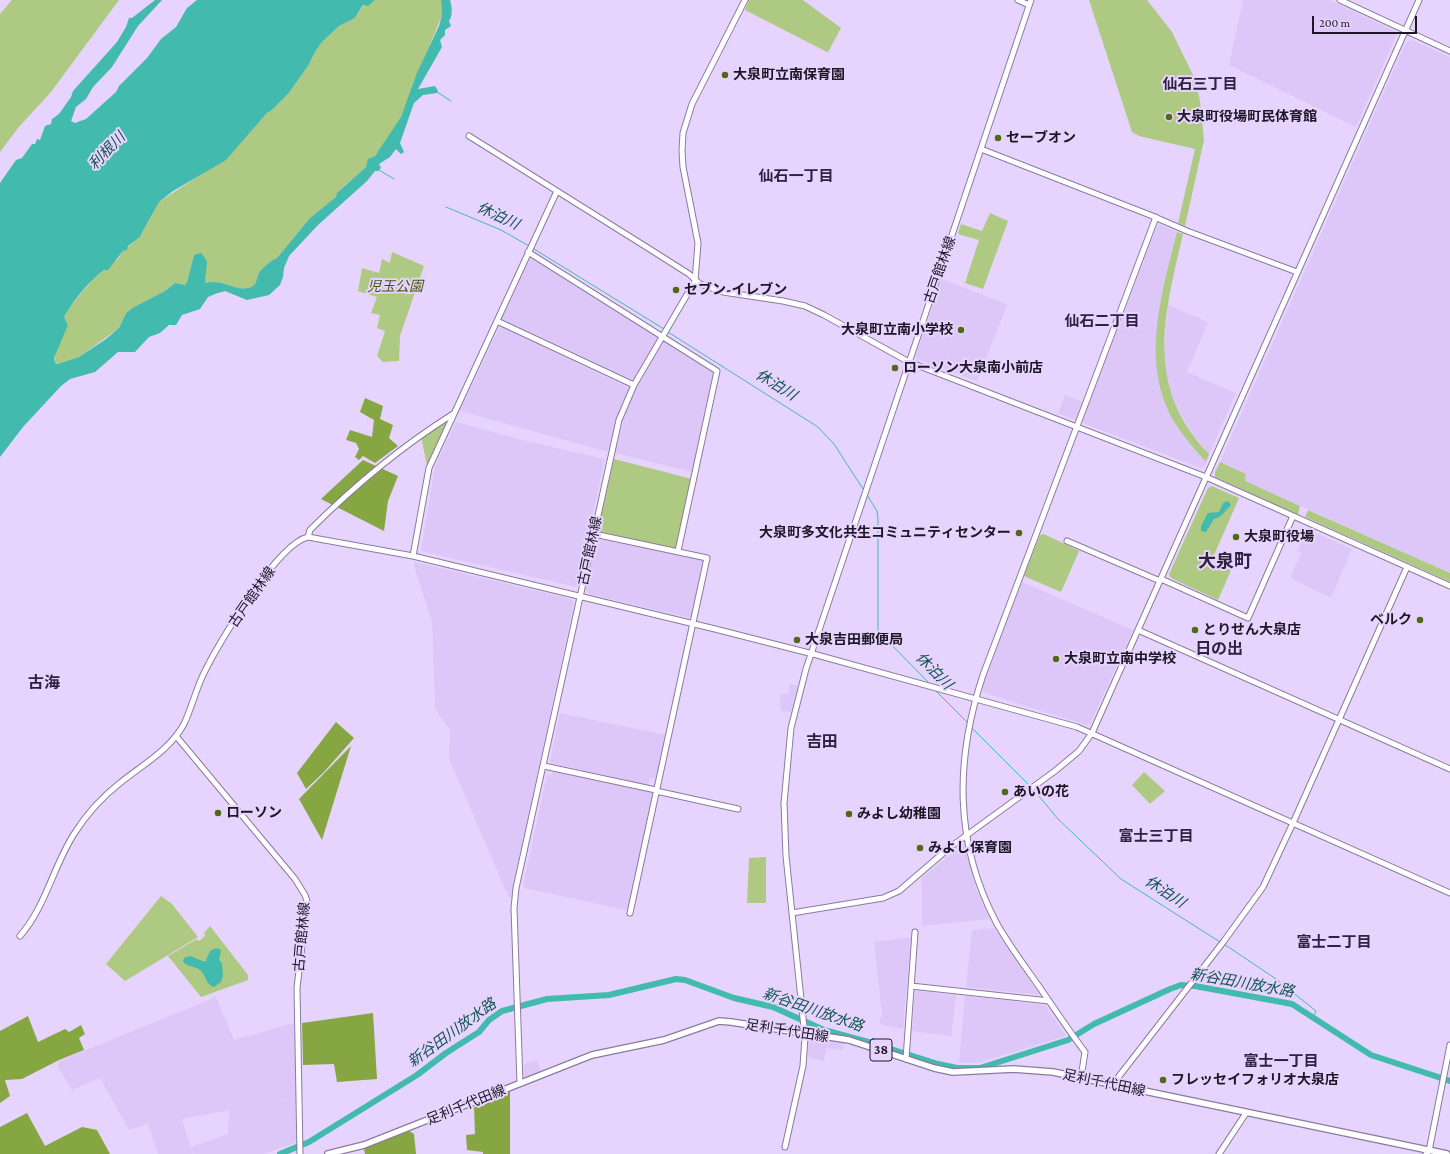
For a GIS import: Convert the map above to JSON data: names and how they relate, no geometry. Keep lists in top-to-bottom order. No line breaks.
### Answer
{"streets":{"main road":["足利千代田線","38"],"street":["古戸館林線"]},"crossings":[["古戸館林線","足利千代田線"]],"districts":["仙石三丁目","仙石一丁目","仙石二丁目","大泉町","日の出","古海","吉田","富士三丁目","富士二丁目","富士一丁目"],"water":["利根川","休泊川","新谷田川放水路"],"parks":["児玉公園"],"places":["大泉町立南保育園","大泉町役場町民体育館","セーブオン","セブン-イレブン","大泉町立南小学校","ローソン大泉南小前店","大泉町多文化共生コミュニティセンター","大泉町役場","ベルク","とりせん大泉店","大泉吉田郵便局","大泉町立南中学校","あいの花","ローソン","みよし幼稚園","みよし保育園","フレッセイフォリオ大泉店"],"scale_bar":"200 m"}
